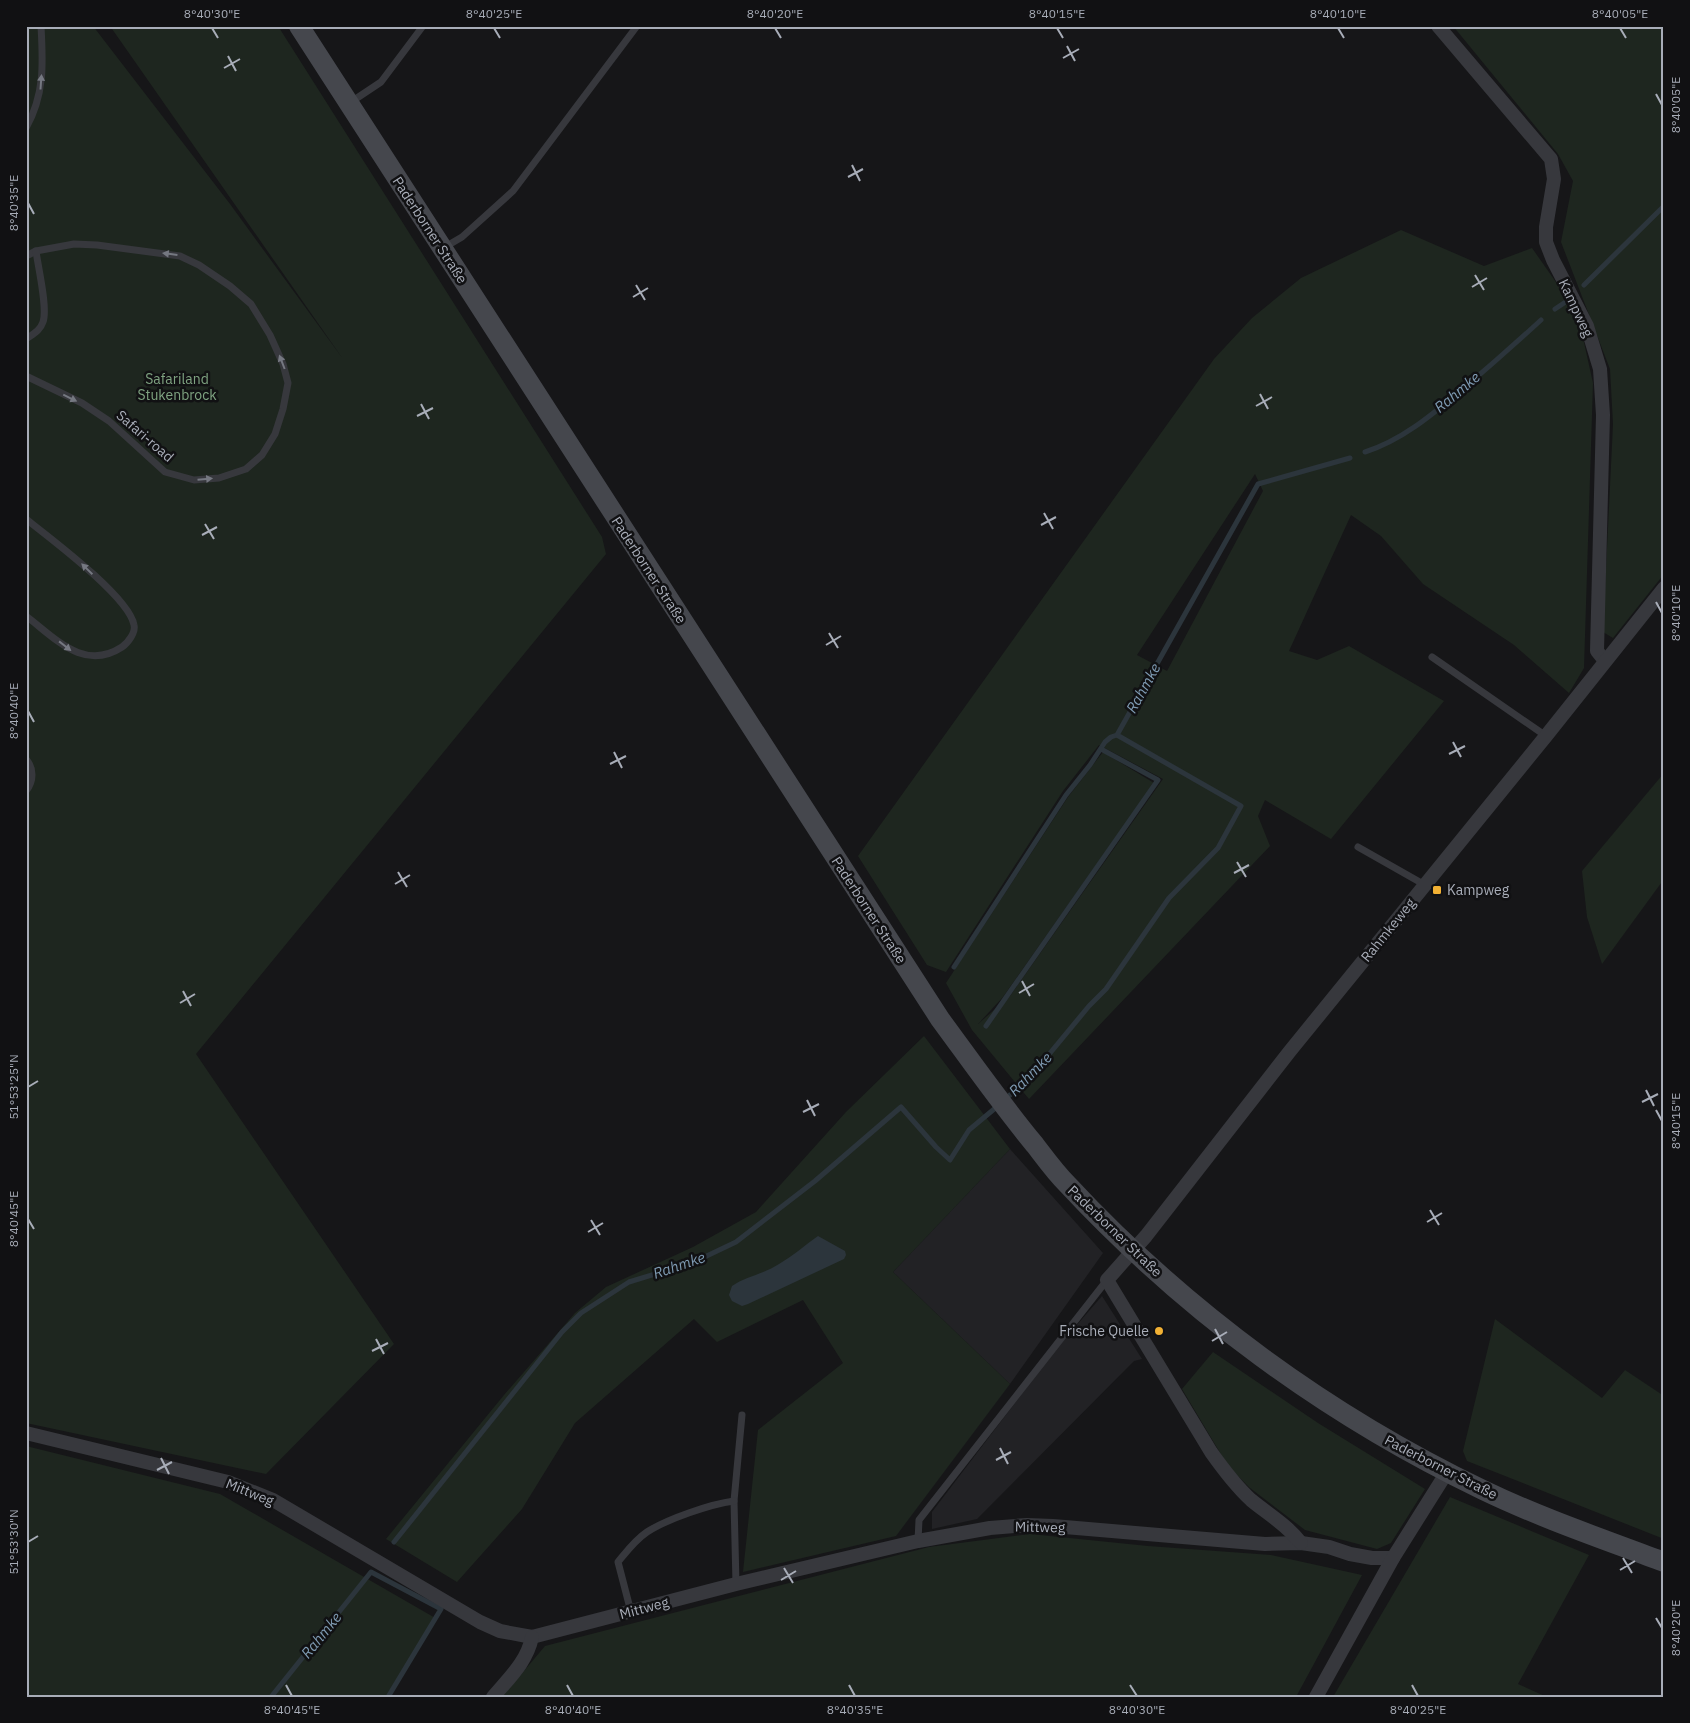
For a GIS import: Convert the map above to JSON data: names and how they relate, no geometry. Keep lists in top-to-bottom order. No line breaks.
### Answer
{"streets":{"main road":["Paderborner Straße"],"street":["Kampweg","Rahmkeweg","Mittweg"],"lane":["Safari-road"]},"crossings":[["Paderborner Straße","Rahmkeweg"],["Kampweg","Rahmkeweg"]],"water":["Rahmke"],"parks":["Safariland Stukenbrock"],"places":{"transit":["Kampweg"],"other":["Frische Quelle"]},"coordinates":["8°40'30\"E","8°40'25\"E","8°40'20\"E","8°40'15\"E","8°40'10\"E","8°40'05\"E","8°40'35\"E","8°40'40\"E","51°53'25\"N","8°40'45\"E","51°53'30\"N"]}
